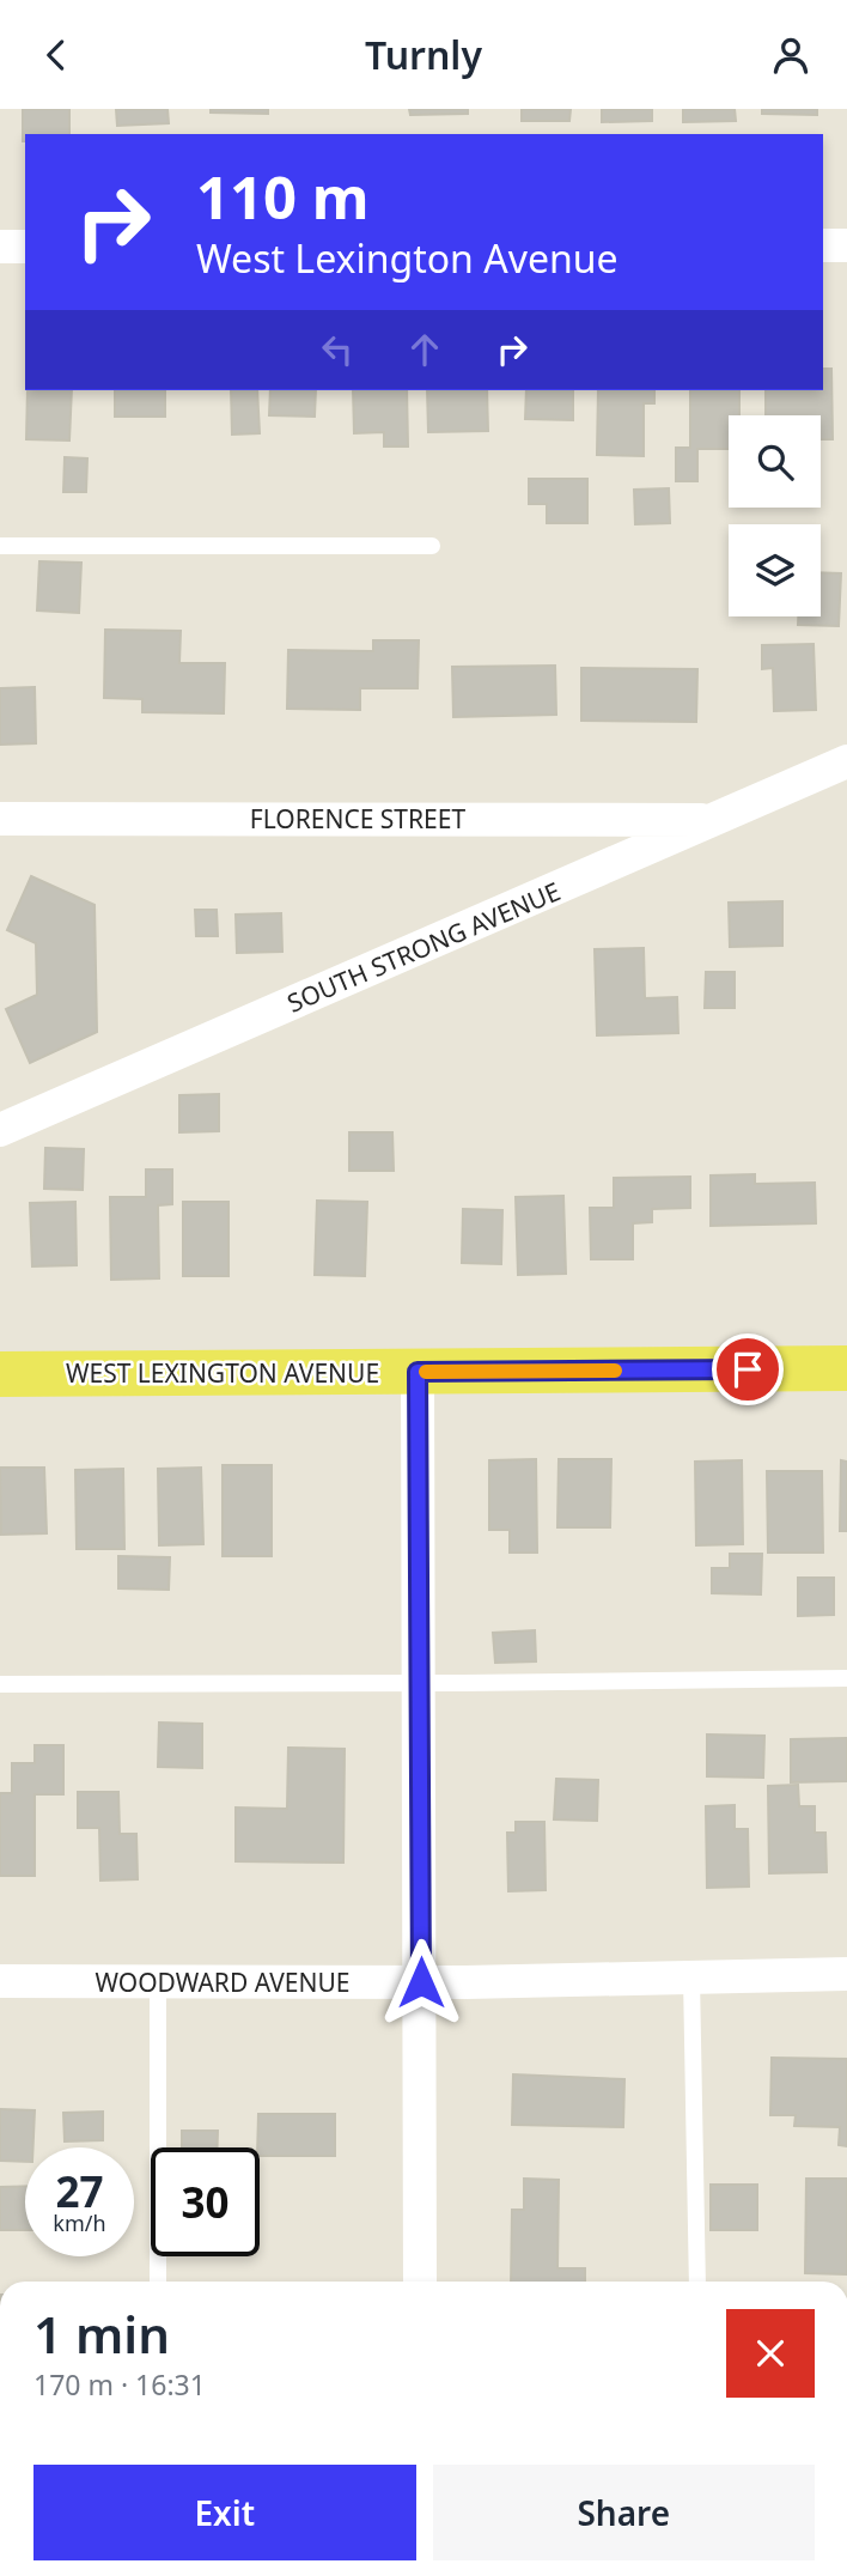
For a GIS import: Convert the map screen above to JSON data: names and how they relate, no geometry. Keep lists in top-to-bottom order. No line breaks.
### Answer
{"streets":{"main road":["WEST LEXINGTON AVENUE"],"street":["FLORENCE STREET","SOUTH STRONG AVENUE","WOODWARD AVENUE"]},"crossings":[["FLORENCE STREET","SOUTH STRONG AVENUE"]],"page":{"header":"Turnly","turn":["110 m","West Lexington Avenue"],"speed":"27 km/h","limit":"30","heading":["1 min","170 m · 16:31"],"buttons":["Exit","Share"]}}
